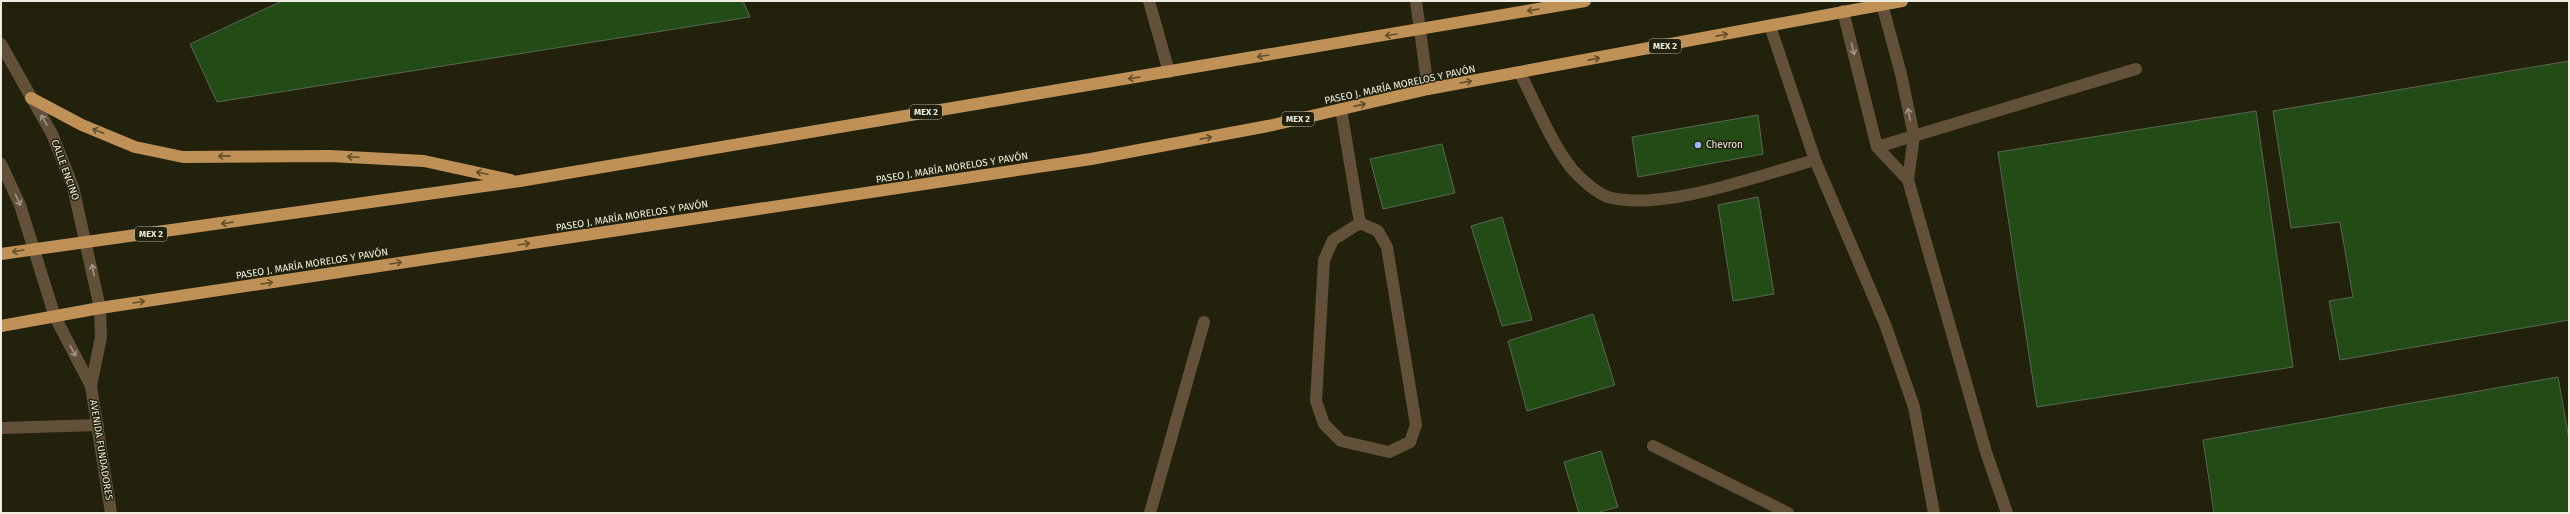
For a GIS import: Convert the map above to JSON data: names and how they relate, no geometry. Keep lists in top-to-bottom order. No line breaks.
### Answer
{"streets":{"highway":["MEX 2","PASEO J. MARÍA MORELOS Y PAVÓN"],"street":["CALLE ENCINO","AVENIDA FUNDADORES"]},"crossings":[["MEX 2","CALLE ENCINO"],["PASEO J. MARÍA MORELOS Y PAVÓN","CALLE ENCINO"],["PASEO J. MARÍA MORELOS Y PAVÓN","AVENIDA FUNDADORES"],["CALLE ENCINO","AVENIDA FUNDADORES"]],"places":["Chevron"]}
